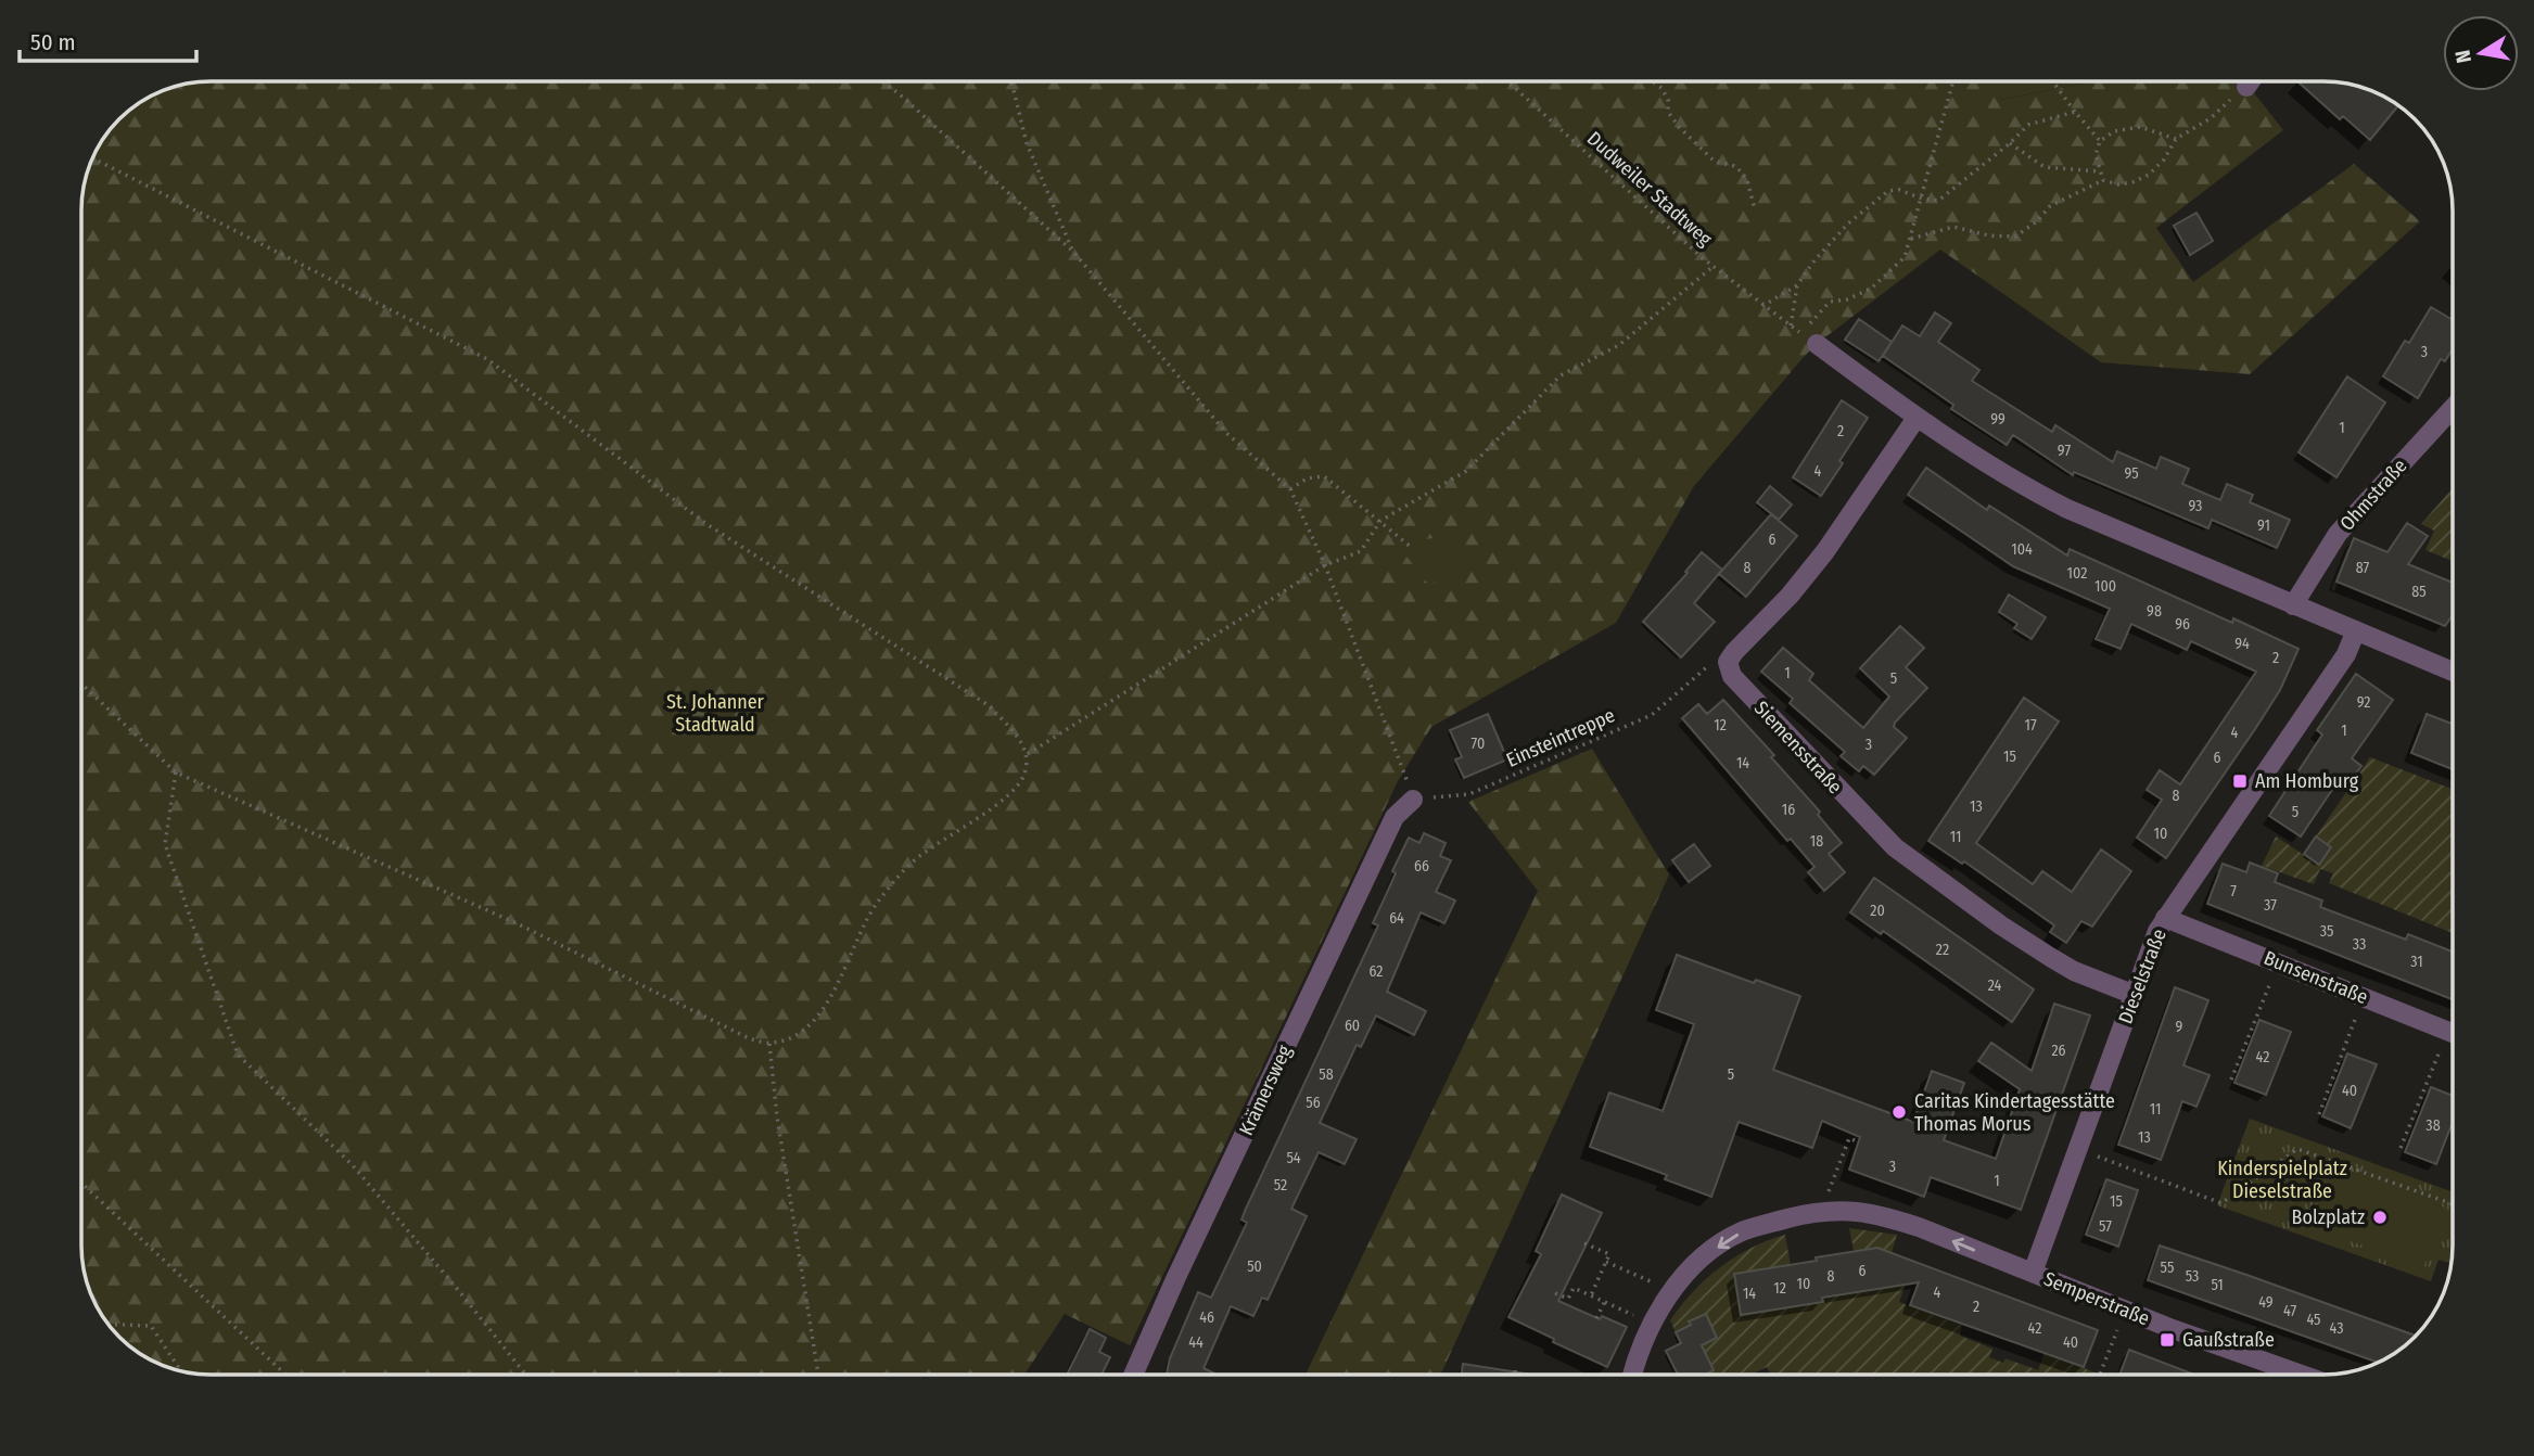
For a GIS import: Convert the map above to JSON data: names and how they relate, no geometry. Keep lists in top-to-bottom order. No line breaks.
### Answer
{"streets":{"street":["Ohmstraße","Siemensstraße","Dieselstraße","Bunsenstraße","Krämersweg","Semperstraße"],"path":["Dudweiler Stadtweg","Einsteintreppe"]},"crossings":[["Einsteintreppe","Krämersweg"],["Siemensstraße","Dieselstraße"],["Dieselstraße","Bunsenstraße"],["Dieselstraße","Semperstraße"]],"parks":["St. Johanner Stadtwald","Kinderspielplatz Dieselstraße"],"places":{"transit":["Am Homburg","Gaußstraße"],"other":["Caritas Kindertagesstätte Thomas Morus","Bolzplatz"]},"house_numbers":["3","99","1","2","97","4","95","93","91","6","104","8","87","102","100","85","98","96","94","2","1","5","92","12","17","1","4","70","3","15","6","14","8","13","16","5","10","11","18","66","7","37","20","64","35","33","22","31","62","24","60","9","26","42","58","5","40","56","11","38","13","54","3","1","52","15","57","50","55","6","8","53","10","51","12","4","14","49","2","47","46","45","42","43","44","40"],"scale_bar":"50 m","north":"left"}
